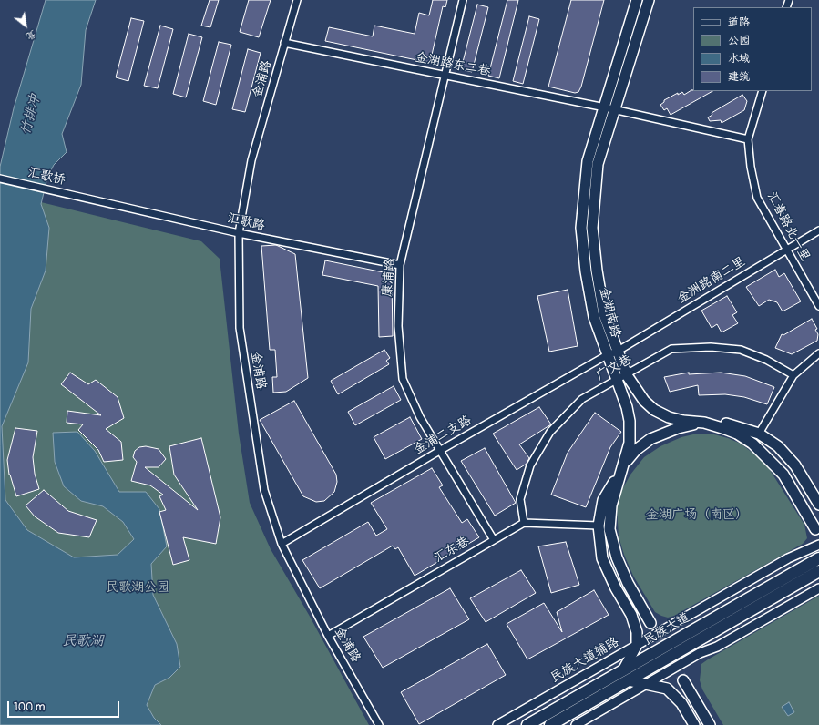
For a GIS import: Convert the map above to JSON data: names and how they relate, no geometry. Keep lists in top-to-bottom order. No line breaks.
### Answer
{"streets":{"highway":["民族大道"],"main road":["金湖南路"],"street":["金湖路东二巷","金浦路","汇歌桥","汇歌路","汇春路北一里","康浦路","金洲路南二里","广文巷","金浦二支路","汇东巷","民族大道辅路"]},"crossings":[["金湖路东二巷","金浦路"],["金湖路东二巷","汇春路北一里"],["金湖路东二巷","康浦路"],["金湖路东二巷","金湖南路"],["金浦路","汇歌路"],["金浦路","金浦二支路"],["金浦路","汇东巷"],["汇歌桥","汇歌路"],["汇歌路","康浦路"],["汇春路北一里","金洲路南二里"],["康浦路","金浦二支路"],["康浦路","汇东巷"],["金洲路南二里","金湖南路"],["金洲路南二里","金浦二支路"],["金湖南路","广文巷"],["金湖南路","金浦二支路"],["广文巷","汇东巷"]],"water":["竹排冲","民歌湖"],"parks":["金湖广场（南区）","民歌湖公园"],"legend":["道路","公园","水域","建筑"],"scale_bar":"100 m","north":"bottom right"}
